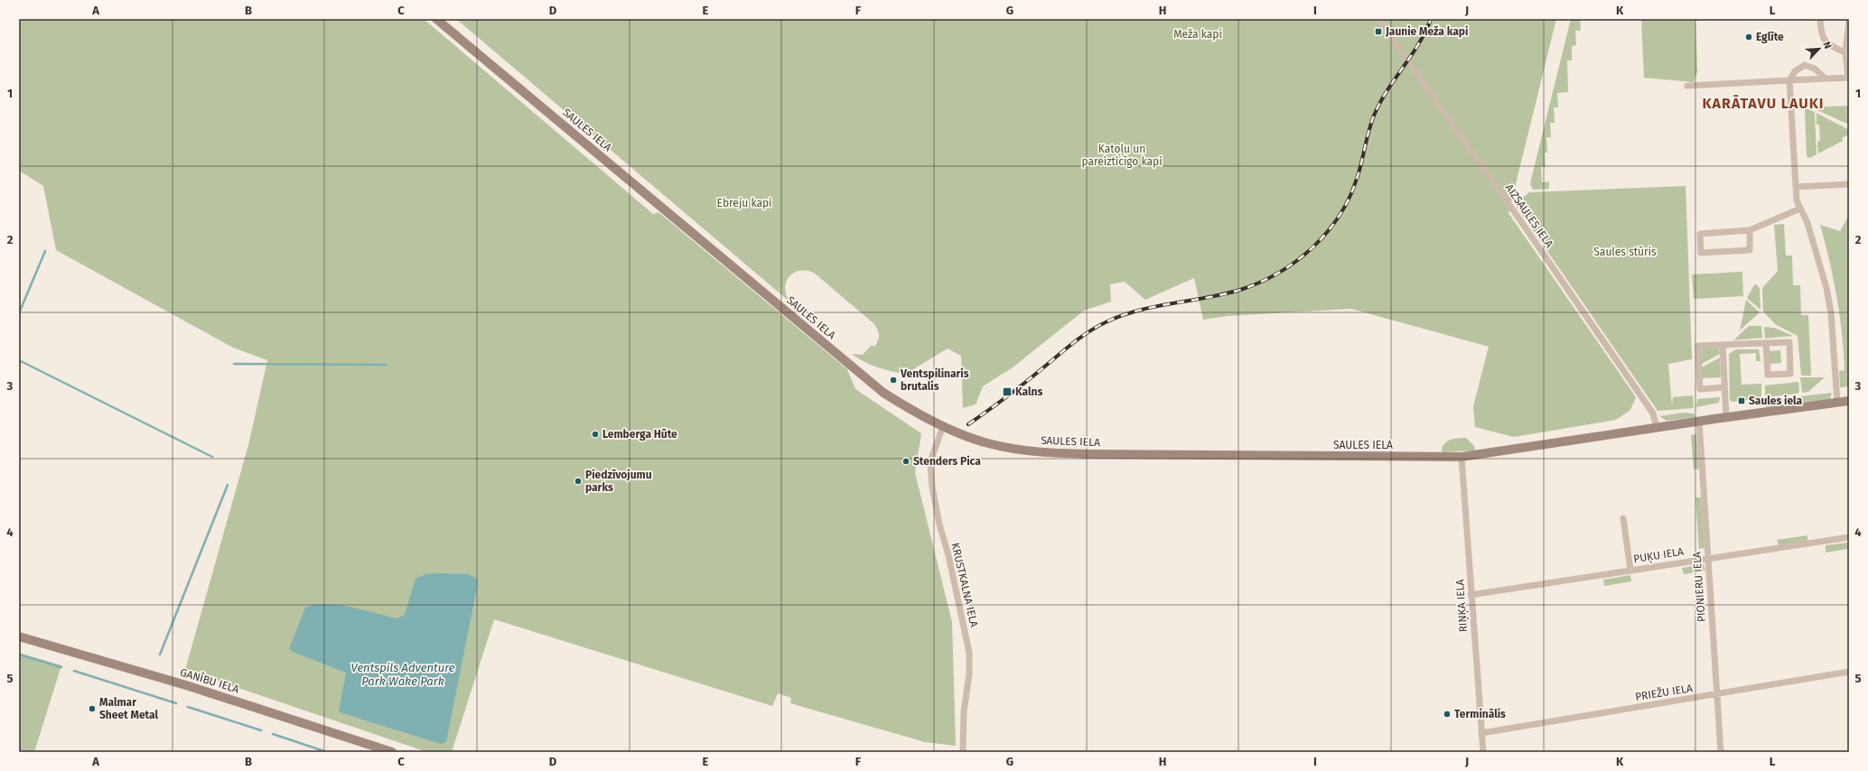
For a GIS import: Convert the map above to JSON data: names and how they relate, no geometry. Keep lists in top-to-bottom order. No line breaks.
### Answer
{"streets":{"street":["SAULES IELA","AIZSAULES IELA","PUĶU IELA","KRUSTKALNA IELA","PIONIERU IELA","RIŅĶA IELA","GANĪBU IELA","PRIEŽU IELA"]},"crossings":[["SAULES IELA","AIZSAULES IELA"],["SAULES IELA","KRUSTKALNA IELA"],["SAULES IELA","PIONIERU IELA"],["SAULES IELA","RIŅĶA IELA"],["PUĶU IELA","PIONIERU IELA"],["PUĶU IELA","RIŅĶA IELA"],["PIONIERU IELA","PRIEŽU IELA"],["RIŅĶA IELA","PRIEŽU IELA"]],"districts":["KARĀTAVU LAUKI"],"water":["Ventspils Adventure Park Wake Park"],"parks":["Meža kapi","Katoļu un pareizticīgo kapi","Ebreju kapi","Saules stūris"],"places":{"transit":["Jaunie Meža kapi","Kalns","Saules iela"],"other":["Eglīte","Ventspilinaris brutalis","Lemberga Hūte","Stenders Pica","Piedzīvojumu parks","Malmar Sheet Metal","Terminālis"]},"north":"top right","grid":{"columns":["A","B","C","D","E","F","G","H","I","J","K","L"],"rows":["1","2","3","4","5"]}}
